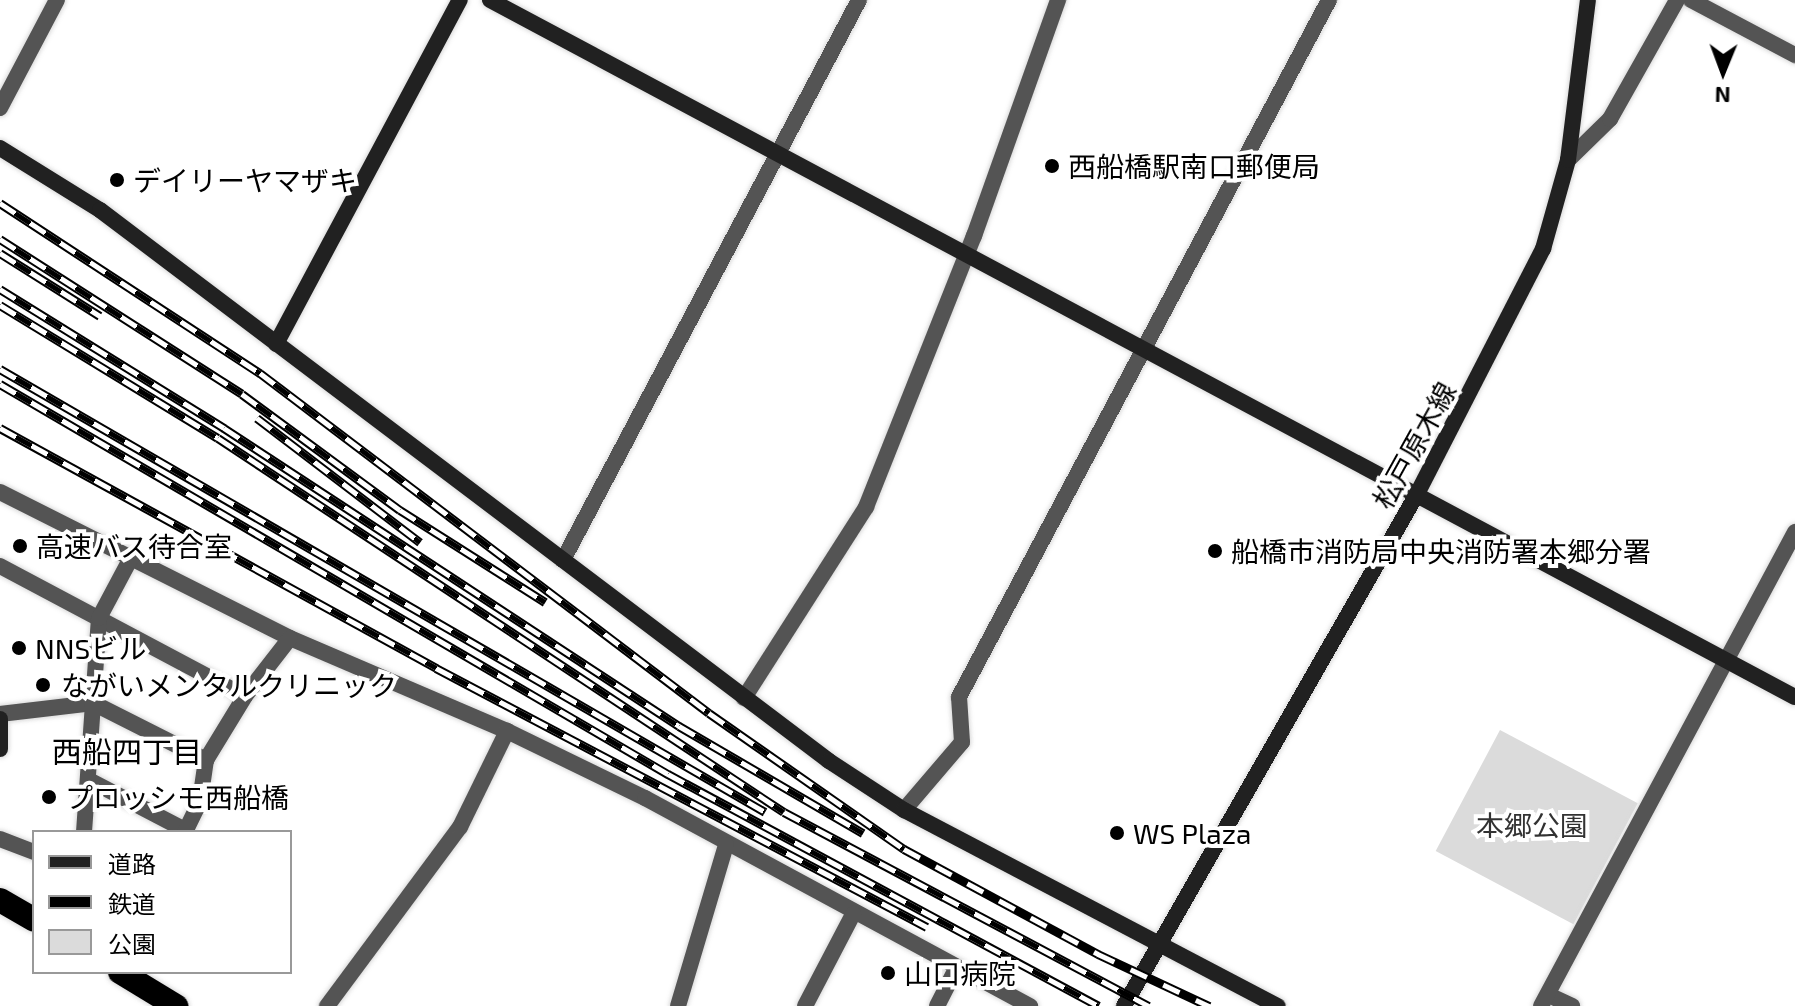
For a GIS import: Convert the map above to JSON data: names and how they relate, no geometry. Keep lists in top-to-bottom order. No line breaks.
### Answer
{"streets":{"street":["松戸原木線"]},"districts":["西船四丁目"],"parks":["本郷公園"],"places":["西船橋駅南口郵便局","デイリーヤマザキ","高速バス待合室","船橋市消防局中央消防署本郷分署","NNSビル","ながいメンタルクリニック","プロッシモ西船橋","WS Plaza","山口病院"],"legend":["道路","鉄道","公園"],"north":"bottom"}
